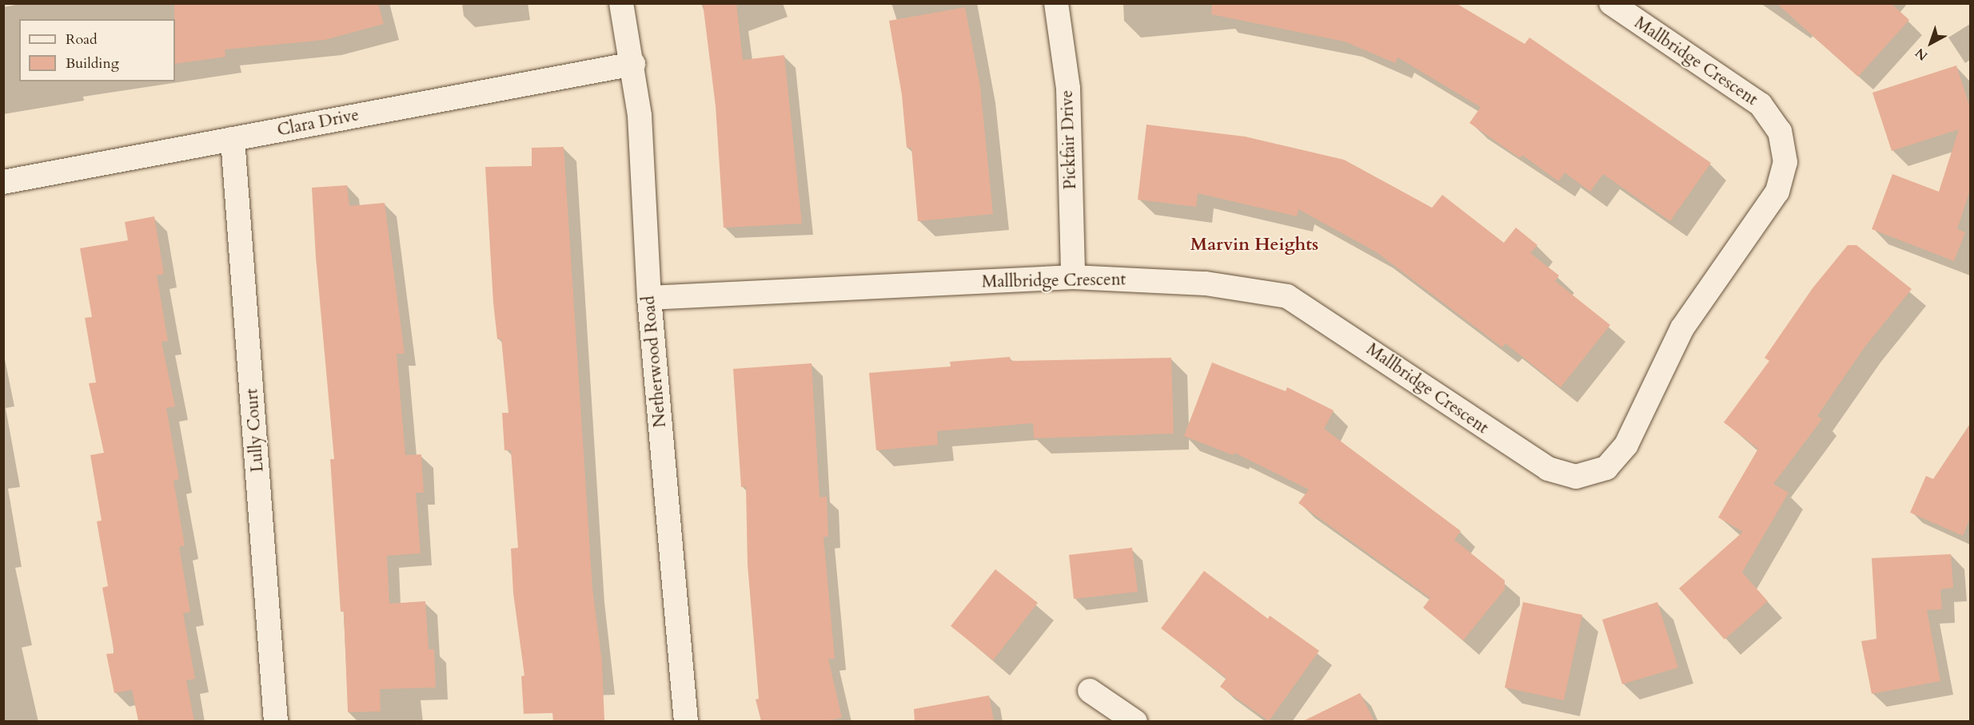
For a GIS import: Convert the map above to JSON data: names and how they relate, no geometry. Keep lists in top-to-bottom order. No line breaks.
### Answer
{"streets":{"street":["Mallbridge Crescent","Clara Drive","Pickfair Drive","Netherwood Road","Lully Court"]},"crossings":[["Mallbridge Crescent","Pickfair Drive"],["Mallbridge Crescent","Netherwood Road"],["Clara Drive","Netherwood Road"],["Clara Drive","Lully Court"]],"districts":["Marvin Heights"],"legend":["Road","Building"],"north":"bottom left"}
